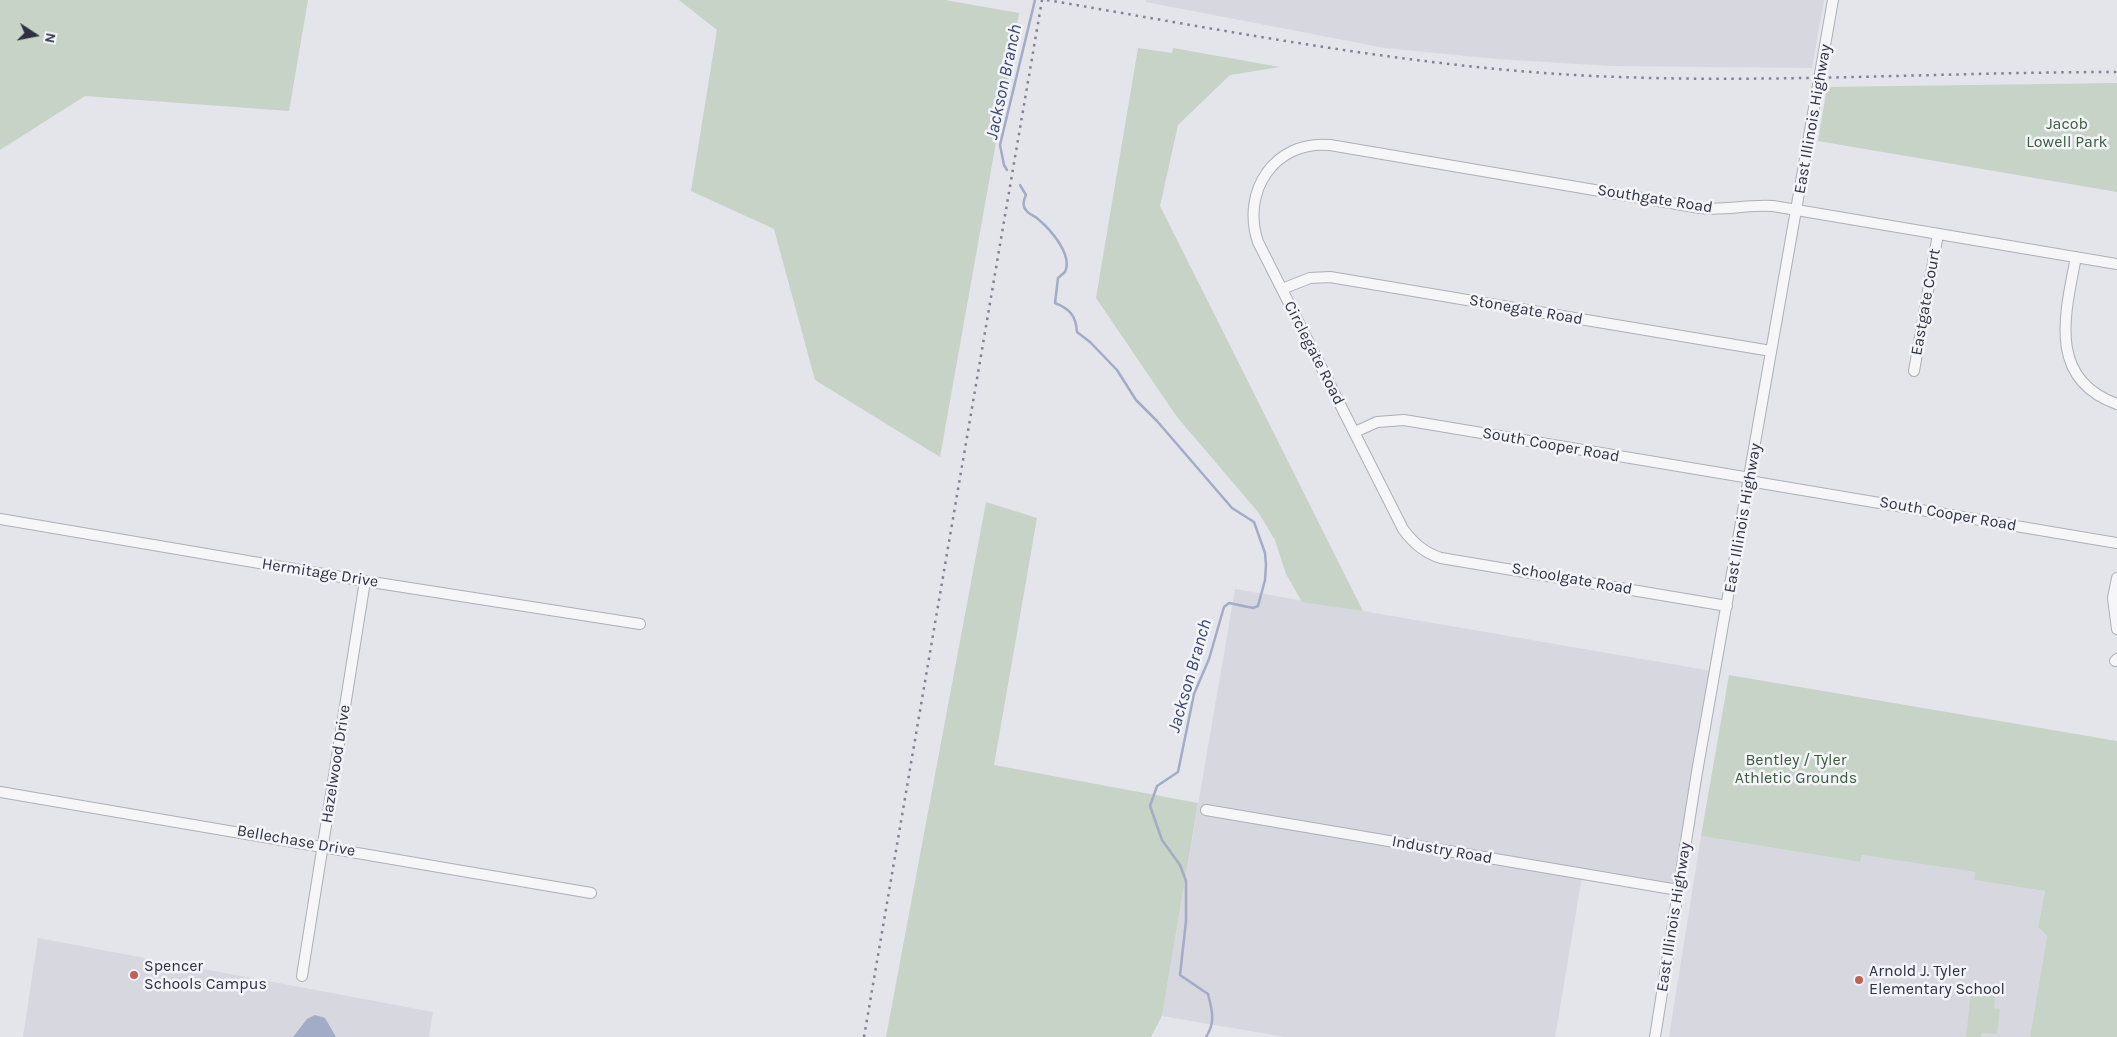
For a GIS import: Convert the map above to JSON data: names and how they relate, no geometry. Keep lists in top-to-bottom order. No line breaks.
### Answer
{"streets":{"street":["East Illinois Highway","Southgate Road","Eastgate Court","Stonegate Road","Circlegate Road","South Cooper Road","Hermitage Drive","Schoolgate Road","Hazelwood Drive","Bellechase Drive","Industry Road"]},"crossings":[["East Illinois Highway","Southgate Road"],["East Illinois Highway","Stonegate Road"],["East Illinois Highway","South Cooper Road"],["East Illinois Highway","Schoolgate Road"],["East Illinois Highway","Industry Road"],["Southgate Road","Eastgate Court"],["Southgate Road","Circlegate Road"],["Stonegate Road","Circlegate Road"],["Circlegate Road","South Cooper Road"],["Circlegate Road","Schoolgate Road"],["Hermitage Drive","Hazelwood Drive"],["Hazelwood Drive","Bellechase Drive"]],"water":["Jackson Branch"],"parks":["Jacob Lowell Park","Bentley / Tyler Athletic Grounds"],"places":["Spencer Schools Campus","Arnold J. Tyler Elementary School"],"north":"right"}
